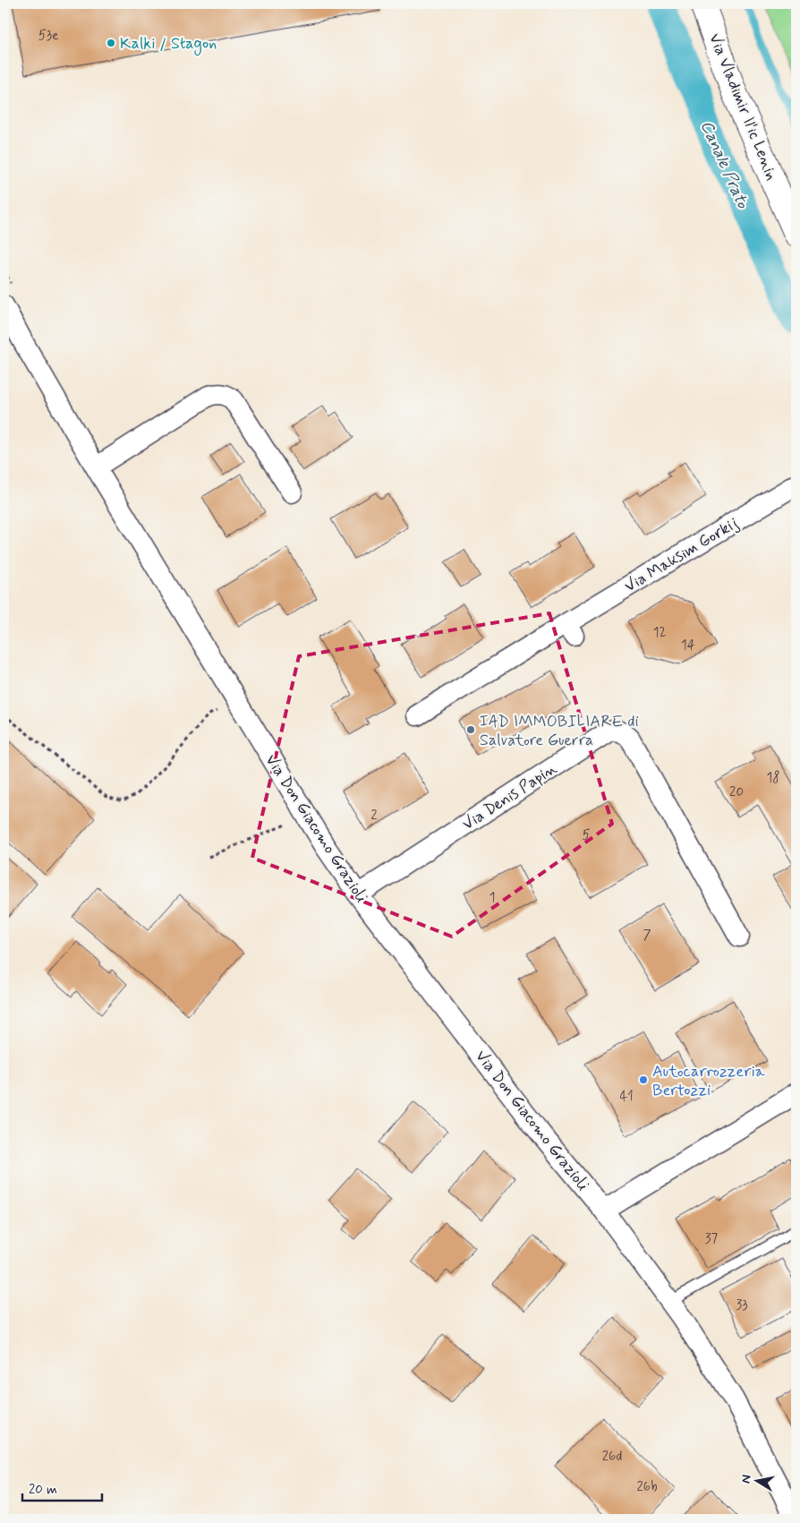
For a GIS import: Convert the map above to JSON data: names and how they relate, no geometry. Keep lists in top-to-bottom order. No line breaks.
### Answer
{"streets":{"main road":["Via Vladimir Il'ic Lenin"],"street":["Via Maksim Gorkij","Via Denis Papin","Via Don Giacomo Grazioli"]},"crossings":[["Via Denis Papin","Via Don Giacomo Grazioli"]],"water":["Canale Prato"],"places":["Kalki / Stagon","IAD IMMOBILIARE di Salvatore Guerra","Autocarrozzeria Bertozzi"],"house_numbers":["53e","12","14","18","20","2","5","1","7","41","37","33","26d","26b"],"scale_bar":"20 m","north":"left"}
